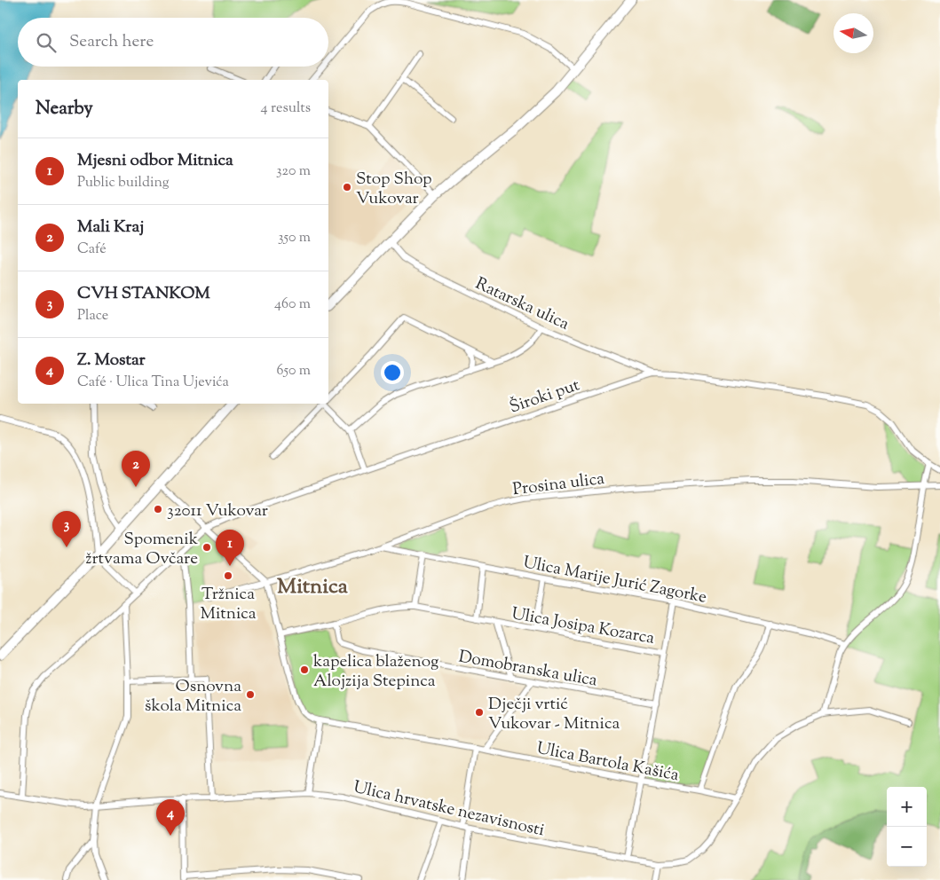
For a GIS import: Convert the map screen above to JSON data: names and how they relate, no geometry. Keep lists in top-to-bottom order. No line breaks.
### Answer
{"streets":{"street":["Ratarska ulica","Široki put","Prosina ulica","Ulica Marije Jurić Zagorke","Ulica Josipa Kozarca","Domobranska ulica","Ulica Bartola Kašića","Ulica hrvatske nezavisnosti"]},"crossings":[["Ratarska ulica","Široki put"],["Široki put","Ulica hrvatske nezavisnosti"],["Prosina ulica","Ulica Marije Jurić Zagorke"],["Prosina ulica","Ulica Bartola Kašića"],["Ulica Josipa Kozarca","Domobranska ulica"],["Ulica Josipa Kozarca","Ulica Bartola Kašića"],["Ulica Bartola Kašića","Ulica hrvatske nezavisnosti"]],"districts":["Mitnica"],"places":["Stop Shop Vukovar","32011 Vukovar","Spomenik žrtvama Ovčare","Tržnica Mitnica","kapelica blaženog Alojzija Stepinca","Osnovna škola Mitnica","Dječji vrtić Vukovar - Mitnica"],"north":"left","page":{"search":"Search here","heading":["Nearby","4 results"],"list":[{"mark":"1","name":"Mjesni odbor Mitnica","note":"Public building","value":"320 m"},{"mark":"2","name":"Mali Kraj","note":"Café","value":"350 m"},{"mark":"3","name":"CVH STANKOM","note":"Place","value":"460 m"},{"mark":"4","name":"Z. Mostar","note":"Café · Ulica Tina Ujevića","value":"650 m"}],"pins":["2","3","1","4"],"map_buttons":["+","−"]}}
